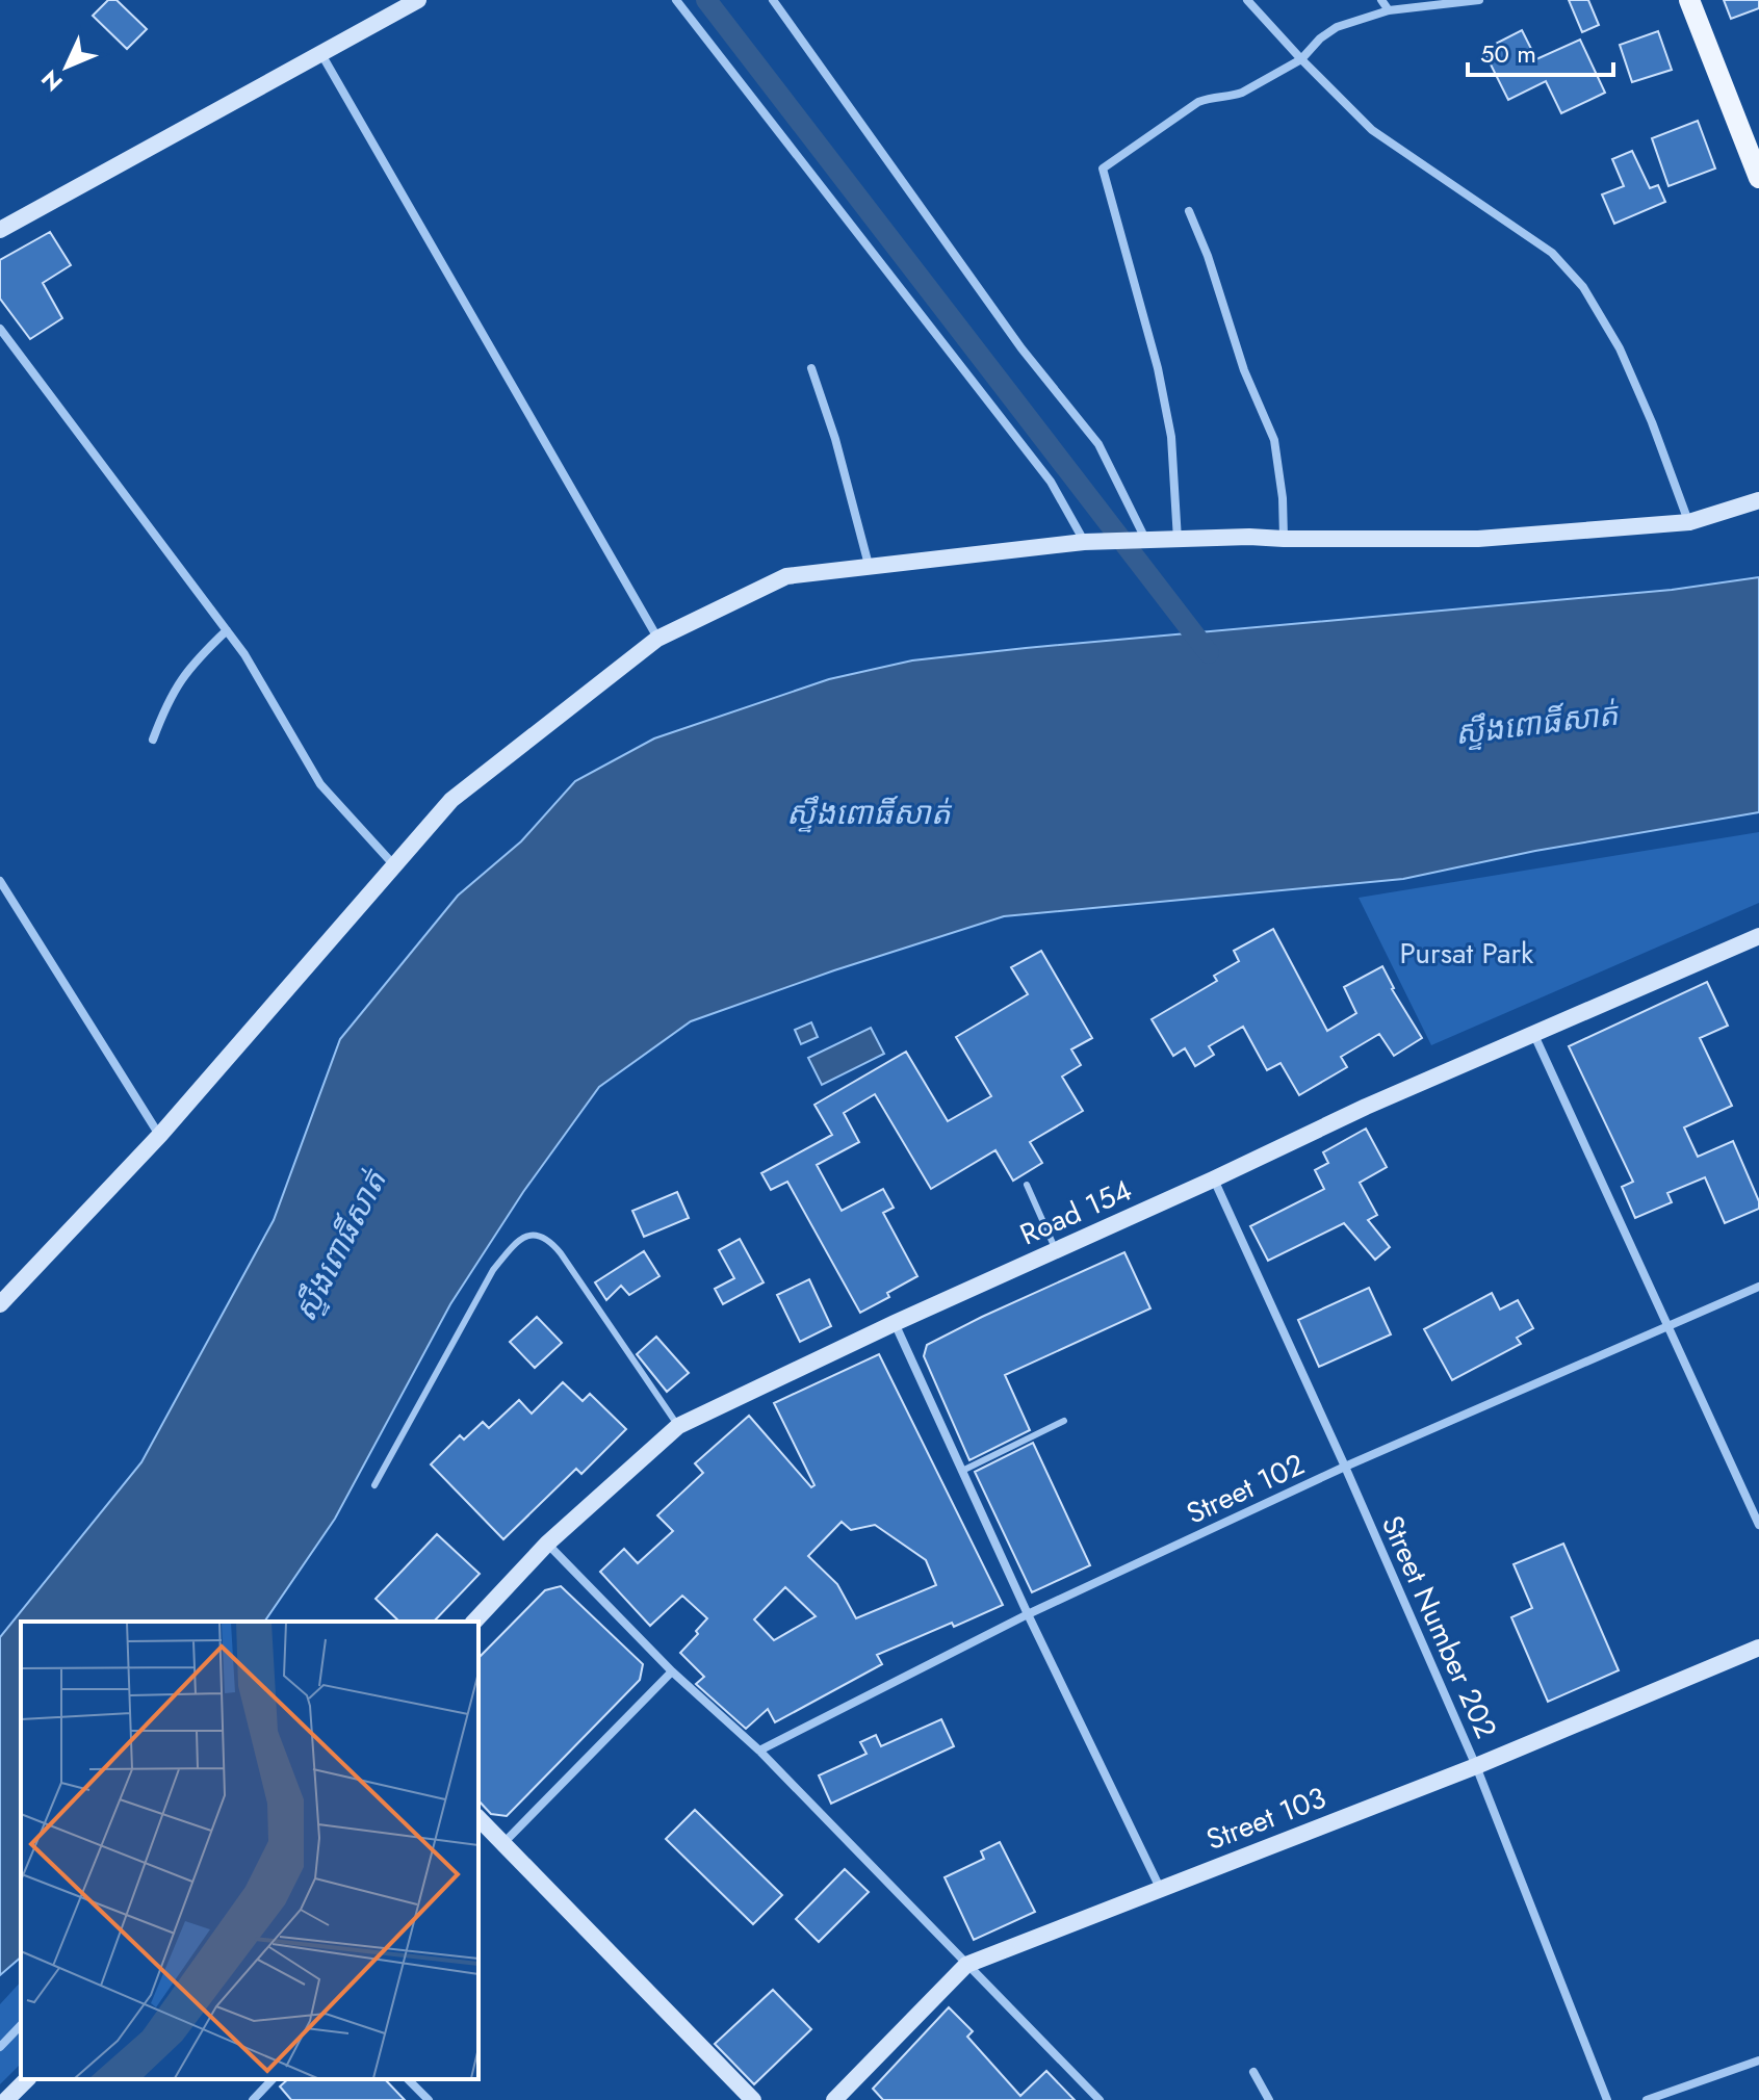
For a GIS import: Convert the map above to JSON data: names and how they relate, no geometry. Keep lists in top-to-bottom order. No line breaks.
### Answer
{"streets":{"street":["Road 154","Street 102","Street Number 202","Street 103"]},"crossings":[["Road 154","Street Number 202"],["Street 102","Street Number 202"],["Street Number 202","Street 103"]],"water":["ស្ទឹងពោធិ៍សាត់"],"parks":["Pursat Park"],"scale_bar":"50 m","north":"bottom left"}
